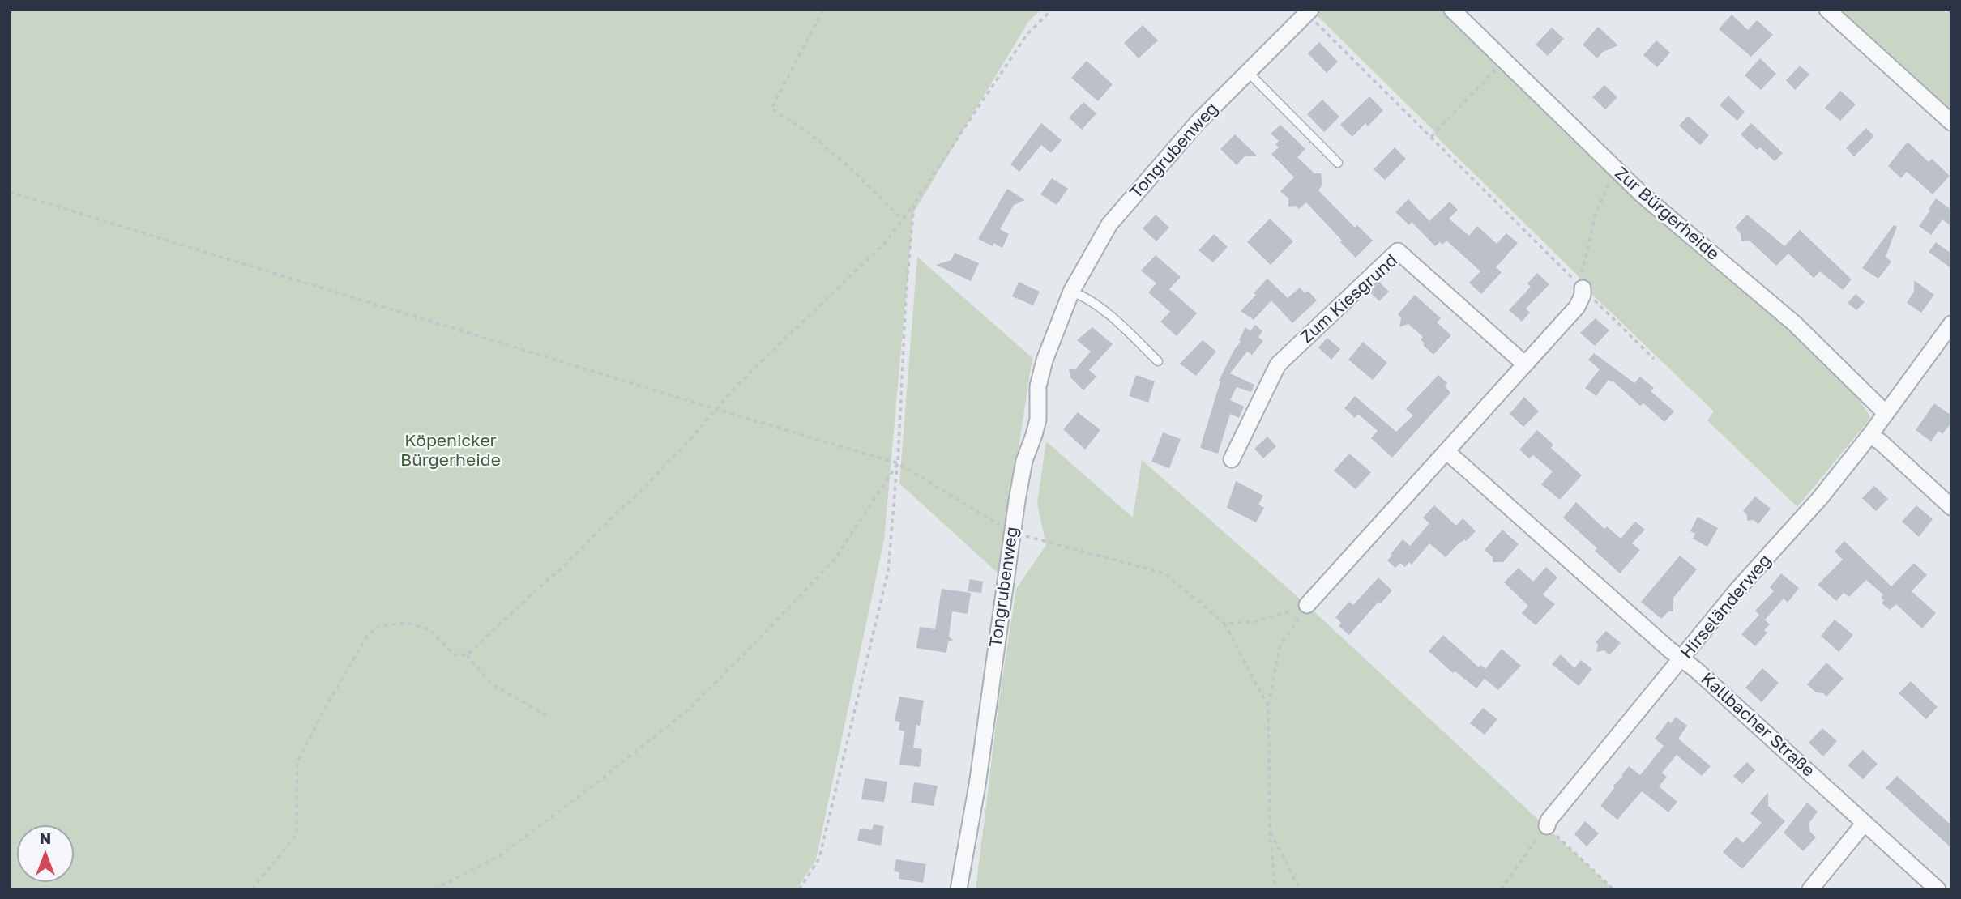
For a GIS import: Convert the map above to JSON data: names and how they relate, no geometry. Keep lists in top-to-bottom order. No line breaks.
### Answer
{"streets":{"street":["Tongrubenweg","Zur Bürgerheide","Zum Kiesgrund","Hirseländerweg","Kallbacher Straße"]},"crossings":[["Zur Bürgerheide","Hirseländerweg"],["Hirseländerweg","Kallbacher Straße"]],"parks":["Köpenicker Bürgerheide"],"north":"top"}
